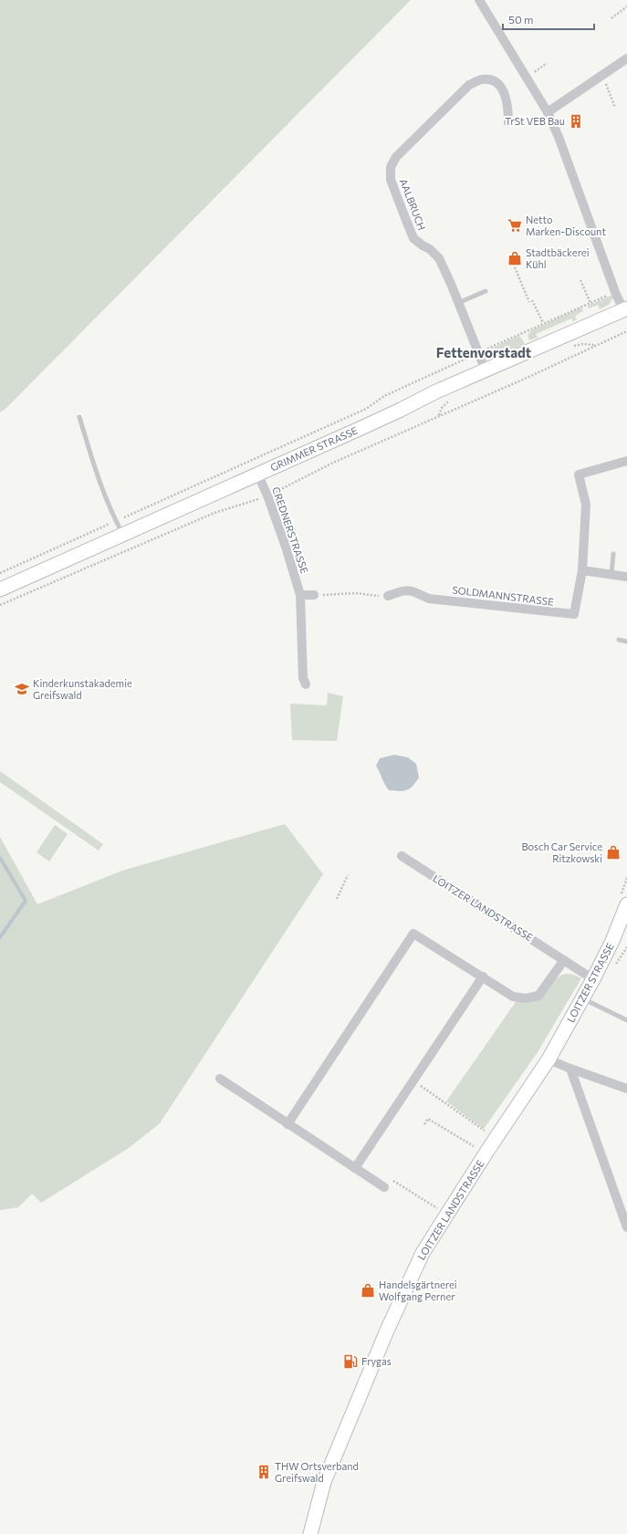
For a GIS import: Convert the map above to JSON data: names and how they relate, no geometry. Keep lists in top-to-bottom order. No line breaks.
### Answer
{"streets":{"main road":["GRIMMER STRASSE","LOITZER LANDSTRASSE","LOITZER STRASSE"],"street":["AALBRUCH","CREDNERSTRASSE","SOLDMANNSTRASSE"]},"crossings":[["AALBRUCH","GRIMMER STRASSE"],["GRIMMER STRASSE","CREDNERSTRASSE"],["LOITZER LANDSTRASSE","LOITZER STRASSE"]],"districts":["Fettenvorstadt"],"places":{"building":["TrSt VEB Bau","THW Ortsverband Greifswald"],"supermarket":["Netto Marken-Discount"],"shop":["Stadtbäckerei Kühl","Bosch Car Service Ritzkowski","Handelsgärtnerei Wolfgang Perner"],"school or university":["Kinderkunstakademie Greifswald"],"fuel station":["Frygas"]},"scale_bar":"50 m"}
